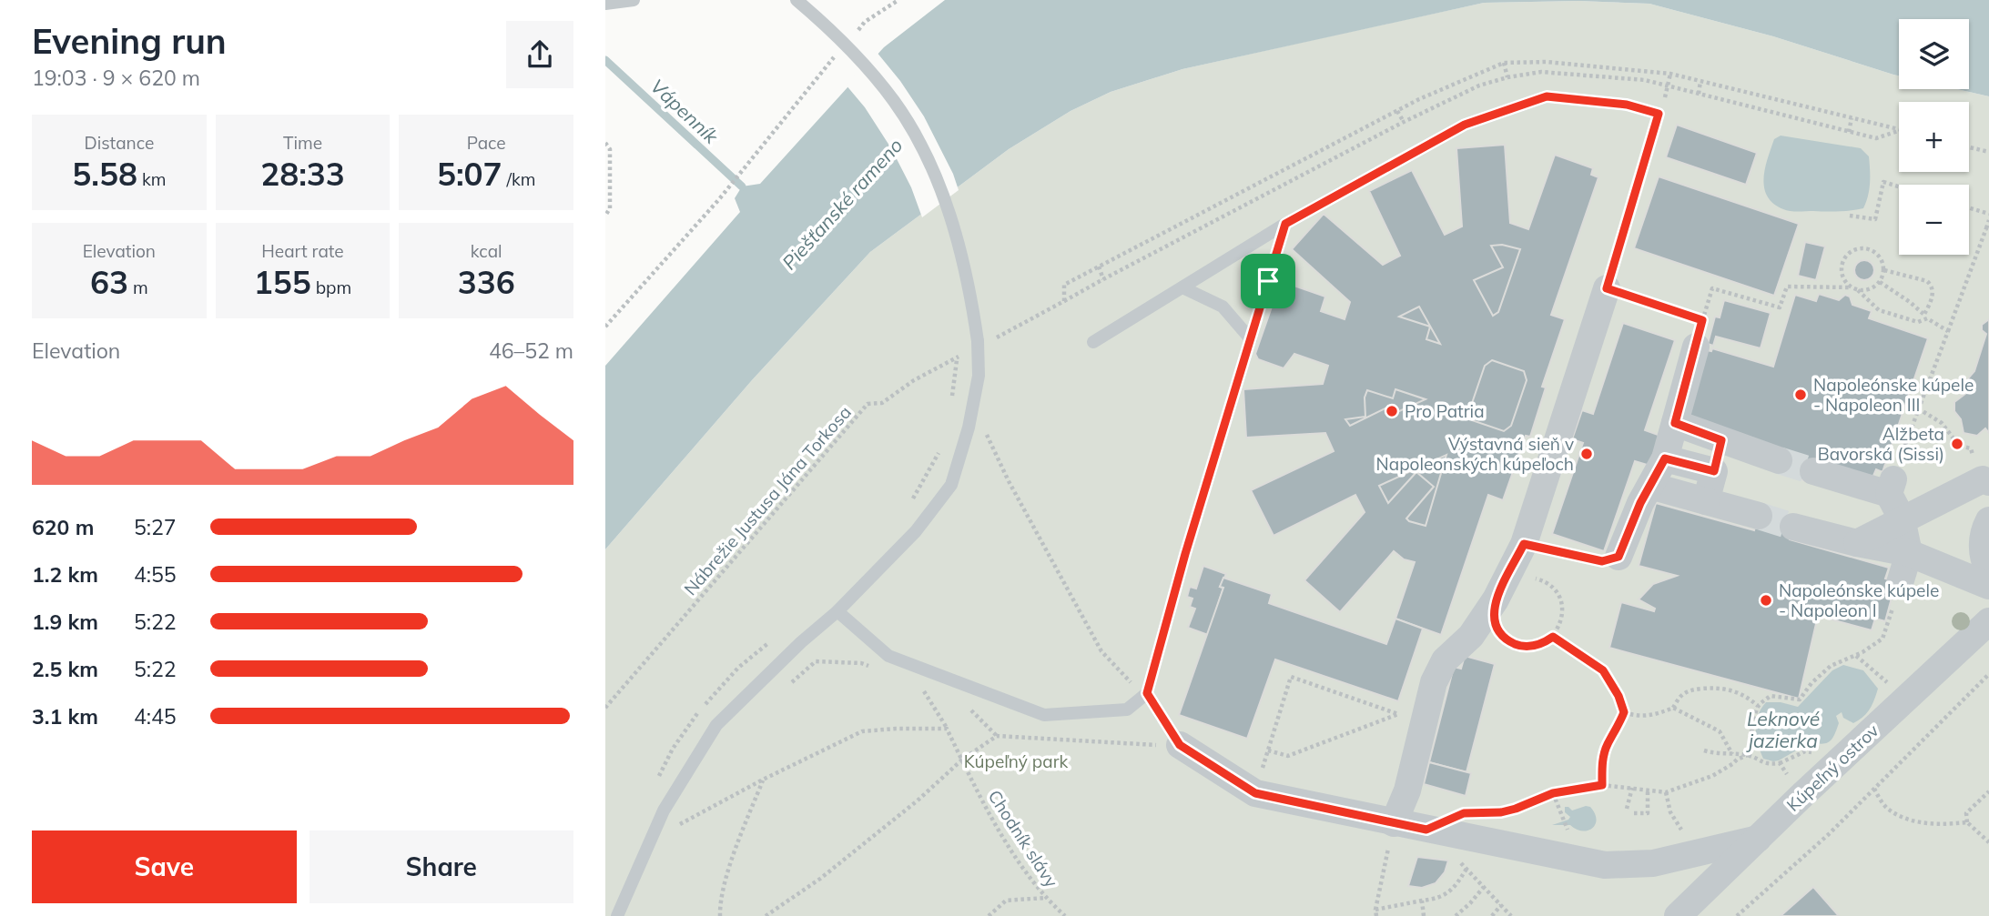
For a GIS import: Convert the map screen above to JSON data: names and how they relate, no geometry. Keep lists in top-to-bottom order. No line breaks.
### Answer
{"streets":{"street":["Kúpeľný ostrov"],"path":["Nábrežie Justusa Jána Torkosa","Chodník slávy"]},"water":["Vápenník","Piešťanské rameno","Leknové jazierka"],"parks":["Kúpeľný park"],"places":["Napoleónske kúpele - Napoleon III","Pro Patria","Alžbeta Bavorská (Sissi)","Výstavná sieň v Napoleonských kúpeľoch","Napoleónske kúpele - Napoleon I"],"page":{"heading":["Evening run","19:03 · 9 × 620 m"],"map_buttons":["+","−"],"stats":[["Distance","5.58 km"],["Time","28:33"],["Pace","5:07 /km"],["Elevation","63 m"],["Heart rate","155 bpm"],["kcal","336"]],"chart":["Elevation","46–52 m"],"list":[{"name":"620 m","note":"5:27"},{"name":"1.2 km","note":"4:55"},{"name":"1.9 km","note":"5:22"},{"name":"2.5 km","note":"5:22"},{"name":"3.1 km","note":"4:45"}],"buttons":["Save","Share"]}}
